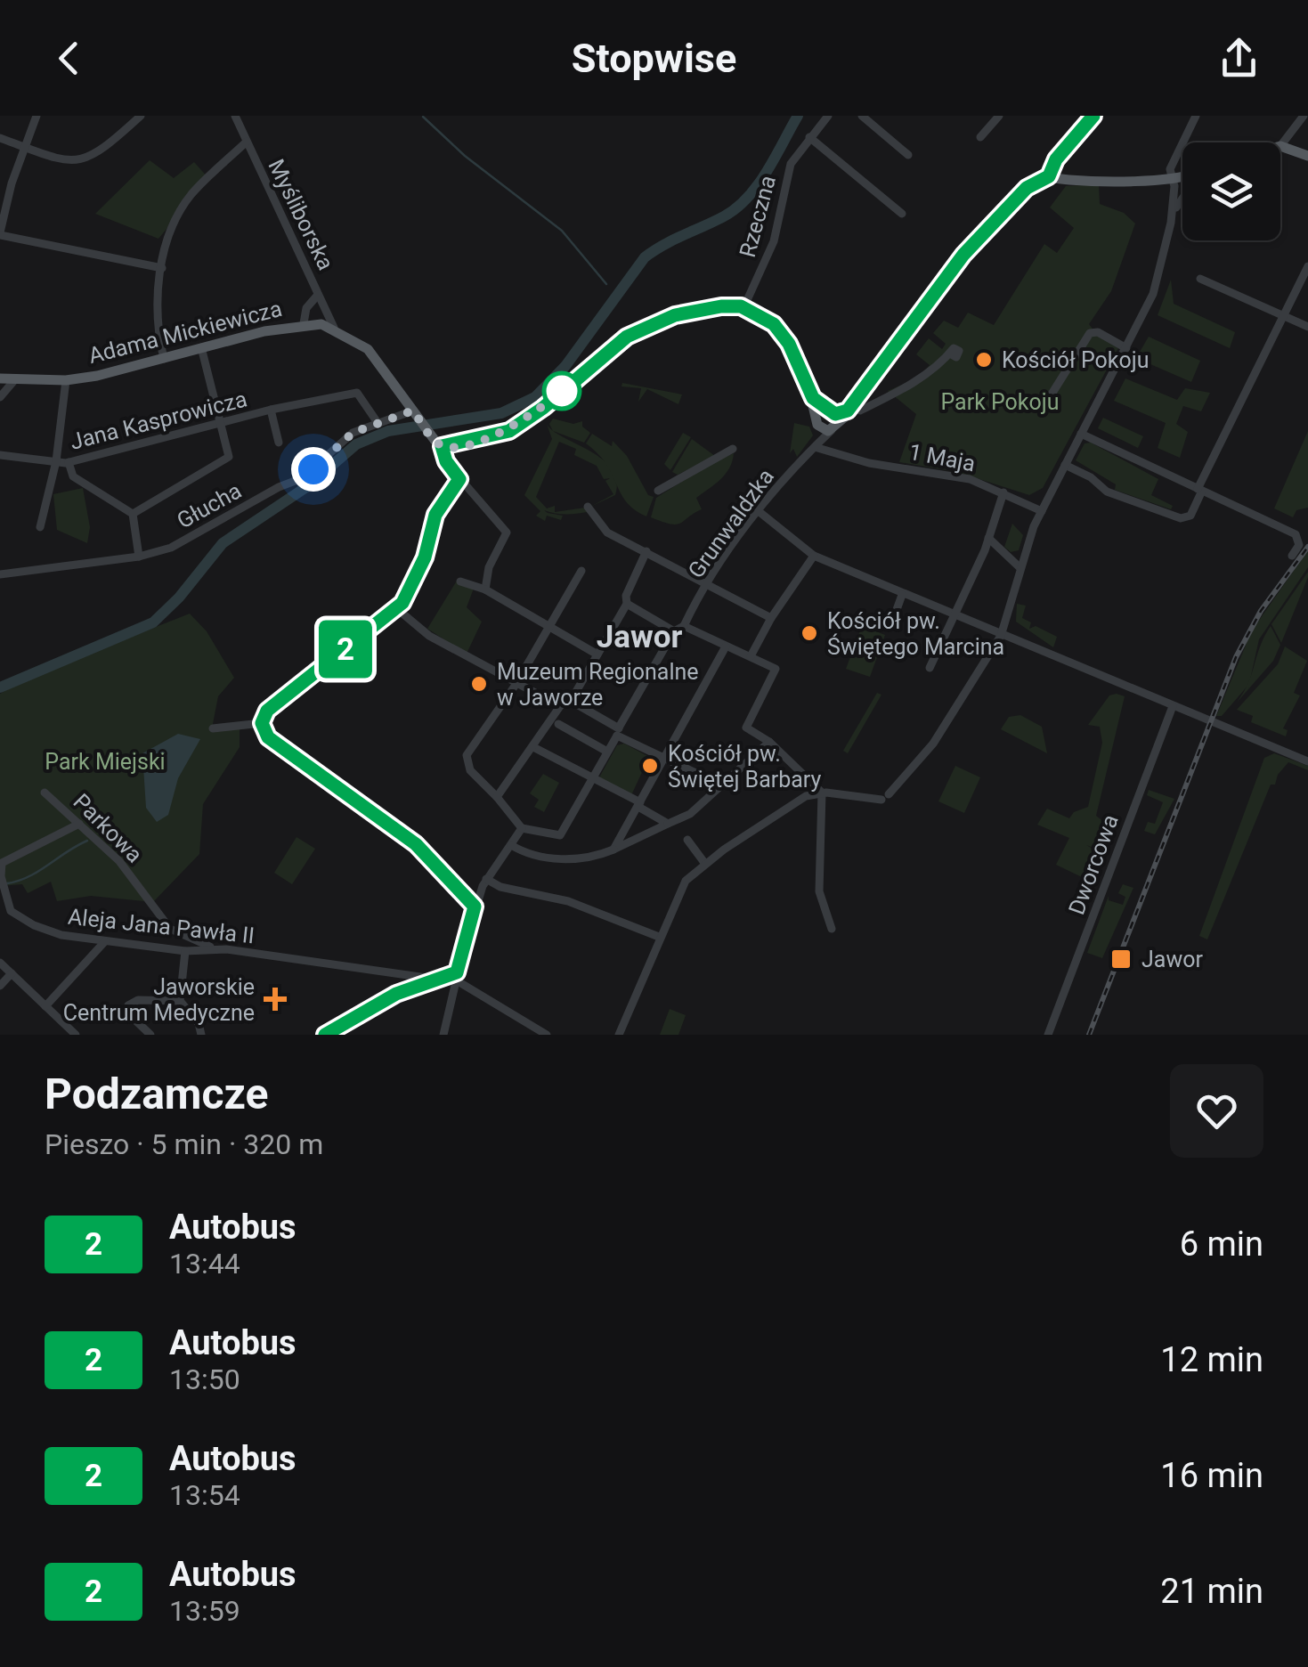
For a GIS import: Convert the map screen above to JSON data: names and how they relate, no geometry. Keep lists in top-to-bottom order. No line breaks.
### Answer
{"streets":{"main road":["Adama Mickiewicza"],"street":["Myśliborska","Rzeczna","Jana Kasprowicza","1 Maja","Głucha","Grunwaldzka","Parkowa","Dworcowa","Aleja Jana Pawła II"]},"crossings":[["Myśliborska","Adama Mickiewicza"],["Adama Mickiewicza","Głucha"],["Jana Kasprowicza","Głucha"],["1 Maja","Grunwaldzka"],["Parkowa","Aleja Jana Pawła II"]],"districts":["Jawor"],"parks":["Park Pokoju","Park Miejski"],"places":{"other":["Kościół Pokoju","Kościół pw. Świętego Marcina","Muzeum Regionalne w Jaworze","Kościół pw. Świętej Barbary"],"transit":["Jawor"],"health":["Jaworskie Centrum Medyczne"]},"lines":["bus line 2"],"page":{"header":"Stopwise","on_map":"2","heading":["Podzamcze","Pieszo · 5 min · 320 m"],"list":[{"mark":"2","name":"Autobus","note":"13:44","value":"6 min"},{"mark":"2","name":"Autobus","note":"13:50","value":"12 min"},{"mark":"2","name":"Autobus","note":"13:54","value":"16 min"},{"mark":"2","name":"Autobus","note":"13:59","value":"21 min"}]}}
